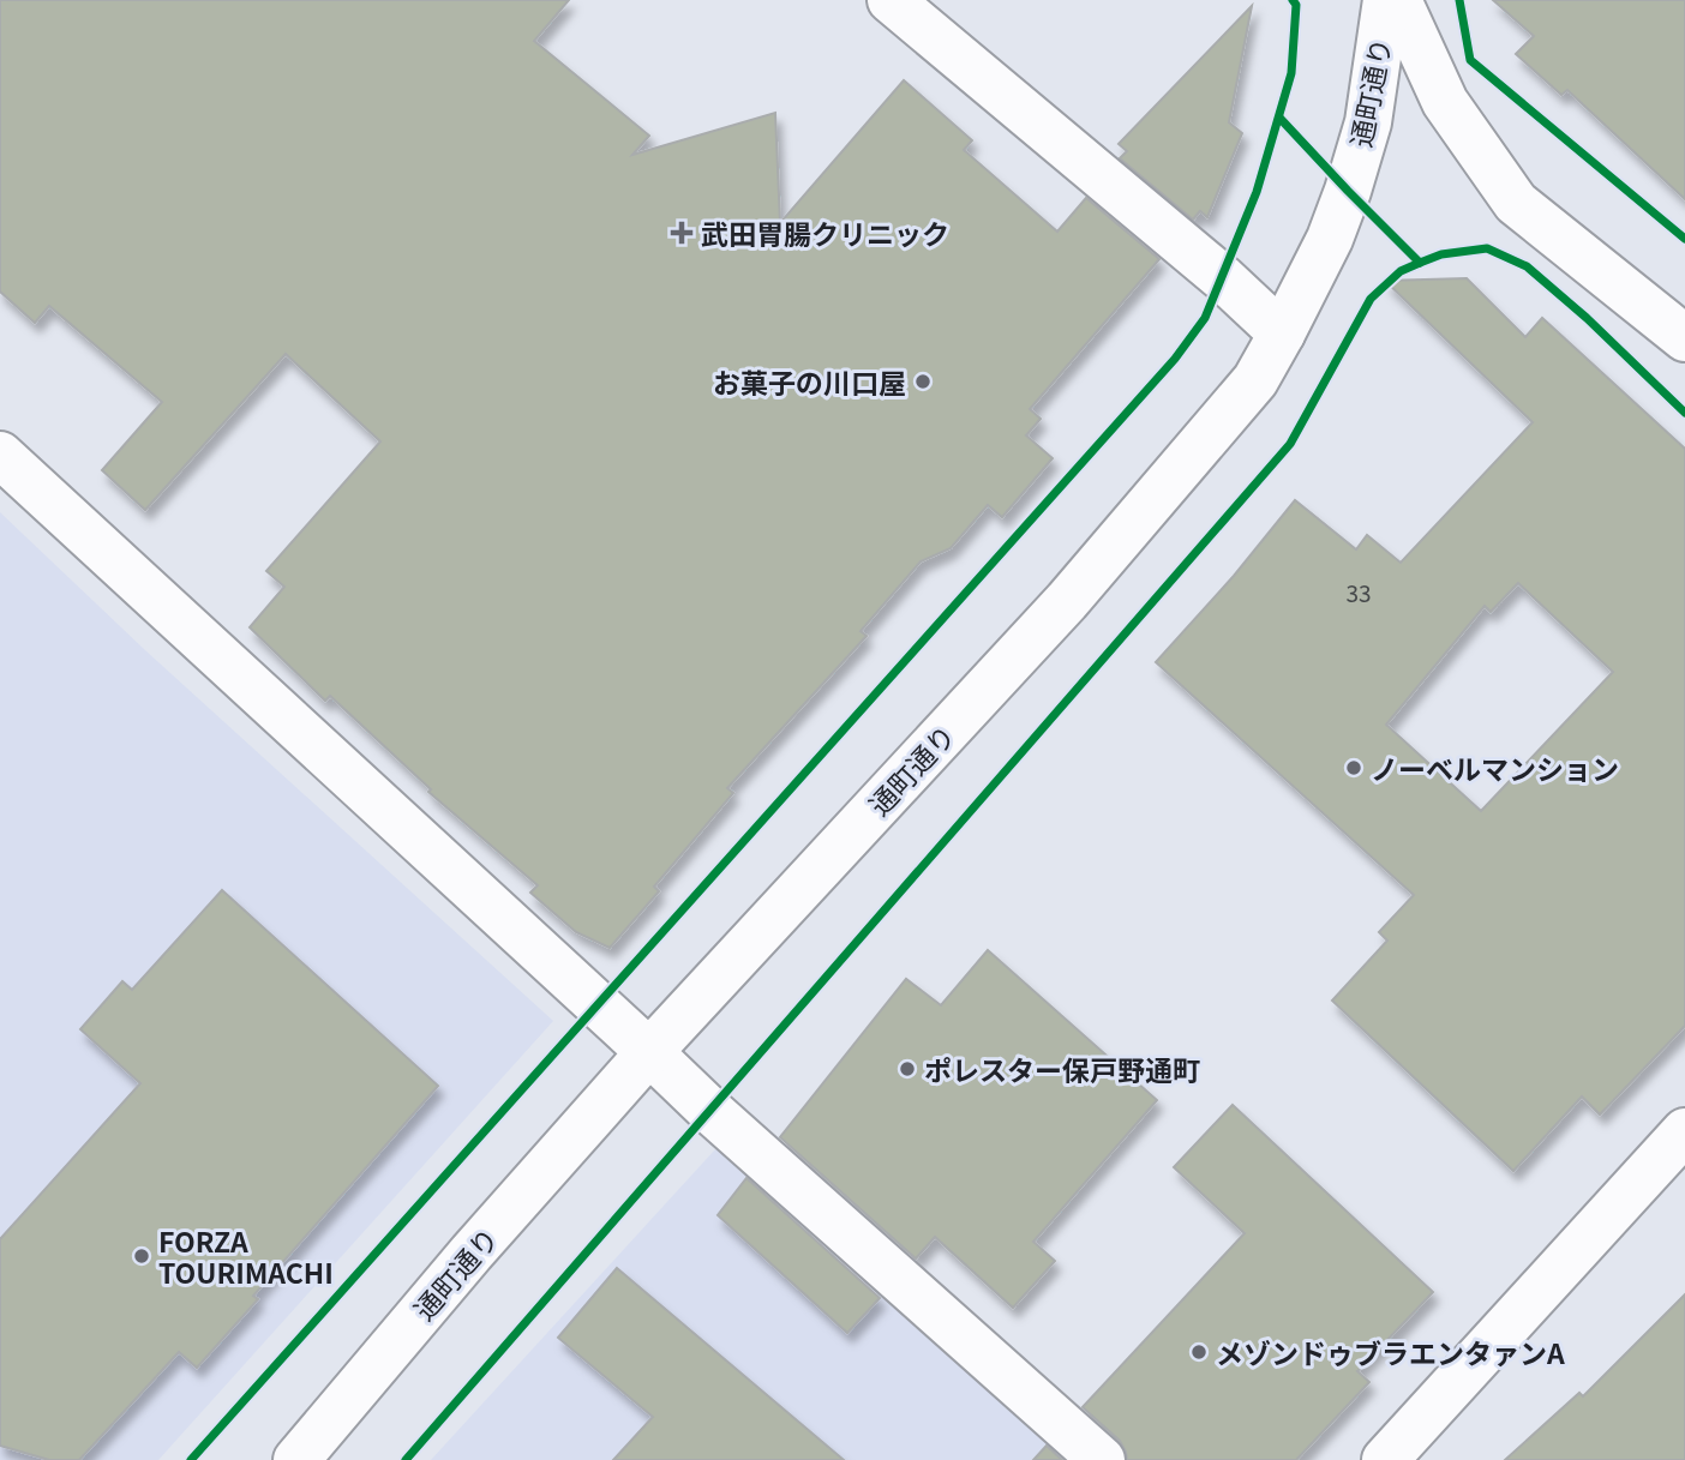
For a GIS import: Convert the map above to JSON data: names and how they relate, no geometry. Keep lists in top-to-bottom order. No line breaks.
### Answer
{"streets":{"street":["通町通り"]},"places":{"health":["武田胃腸クリニック"],"other":["お菓子の川口屋","ノーベルマンション","ポレスター保戸野通町","FORZA TOURIMACHI","メゾンドゥブラエンタァンA"]},"house_numbers":["33"]}
